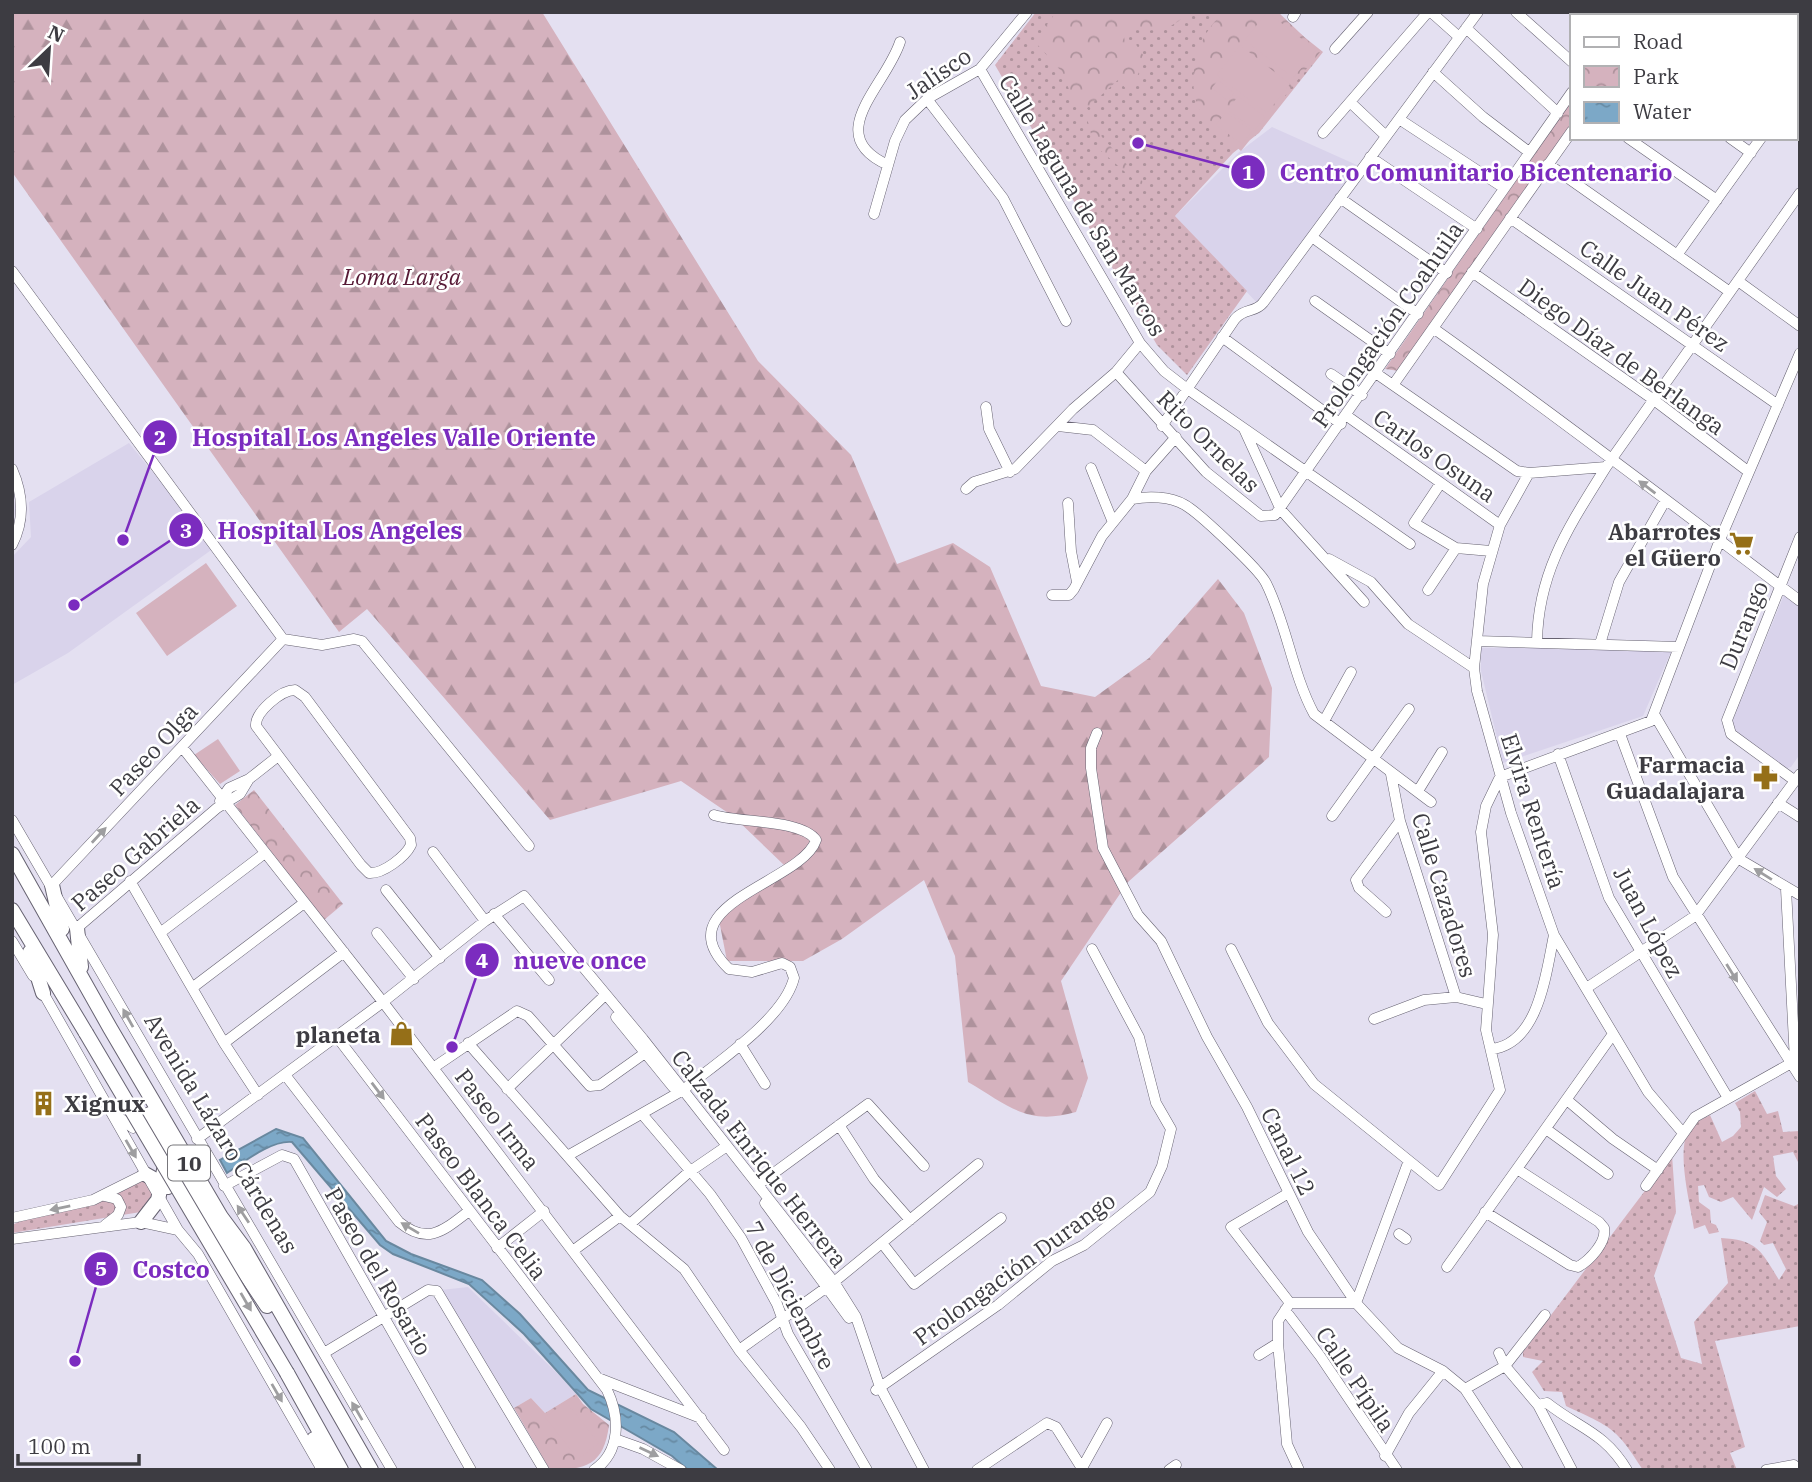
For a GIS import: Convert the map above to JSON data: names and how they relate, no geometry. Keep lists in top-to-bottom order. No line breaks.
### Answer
{"streets":{"highway":["Avenida Lázaro Cárdenas","10"],"street":["Jalisco","Calle Laguna de San Marcos","Calle Juan Pérez","Prolongación Coahuila","Diego Díaz de Berlanga","Rito Ornelas","Carlos Osuna","Durango","Paseo Olga","Elvira Rentería","Paseo Gabriela","Calle Cazadores","Juan López","Paseo Irma","Canal 12","Calzada Enrique Herrera","Paseo Blanca Celia","Prolongación Durango","Paseo del Rosario","7 de Diciembre","Calle Pípila"]},"crossings":[["Jalisco","Calle Laguna de San Marcos"],["Calle Laguna de San Marcos","Prolongación Coahuila"],["Prolongación Coahuila","Rito Ornelas"],["Prolongación Coahuila","Carlos Osuna"],["Carlos Osuna","Elvira Rentería"],["Paseo Olga","Paseo Irma"],["Paseo Olga","Avenida Lázaro Cárdenas"],["Paseo Gabriela","Paseo Irma"],["Paseo Gabriela","Avenida Lázaro Cárdenas"],["Avenida Lázaro Cárdenas","Paseo del Rosario"],["Canal 12","Calle Pípila"],["Calzada Enrique Herrera","Prolongación Durango"]],"one_way":["Paseo Olga","Paseo Blanca Celia"],"parks":["Loma Larga"],"places":{"other":["Centro Comunitario Bicentenario","Hospital Los Angeles Valle Oriente","Hospital Los Angeles","nueve once","Costco"],"supermarket":["Abarrotes el Güero"],"pharmacy":["Farmacia Guadalajara"],"shop":["planeta"],"building":["Xignux"]},"legend":["Road","Park","Water"],"scale_bar":"100 m","north":"top right"}
